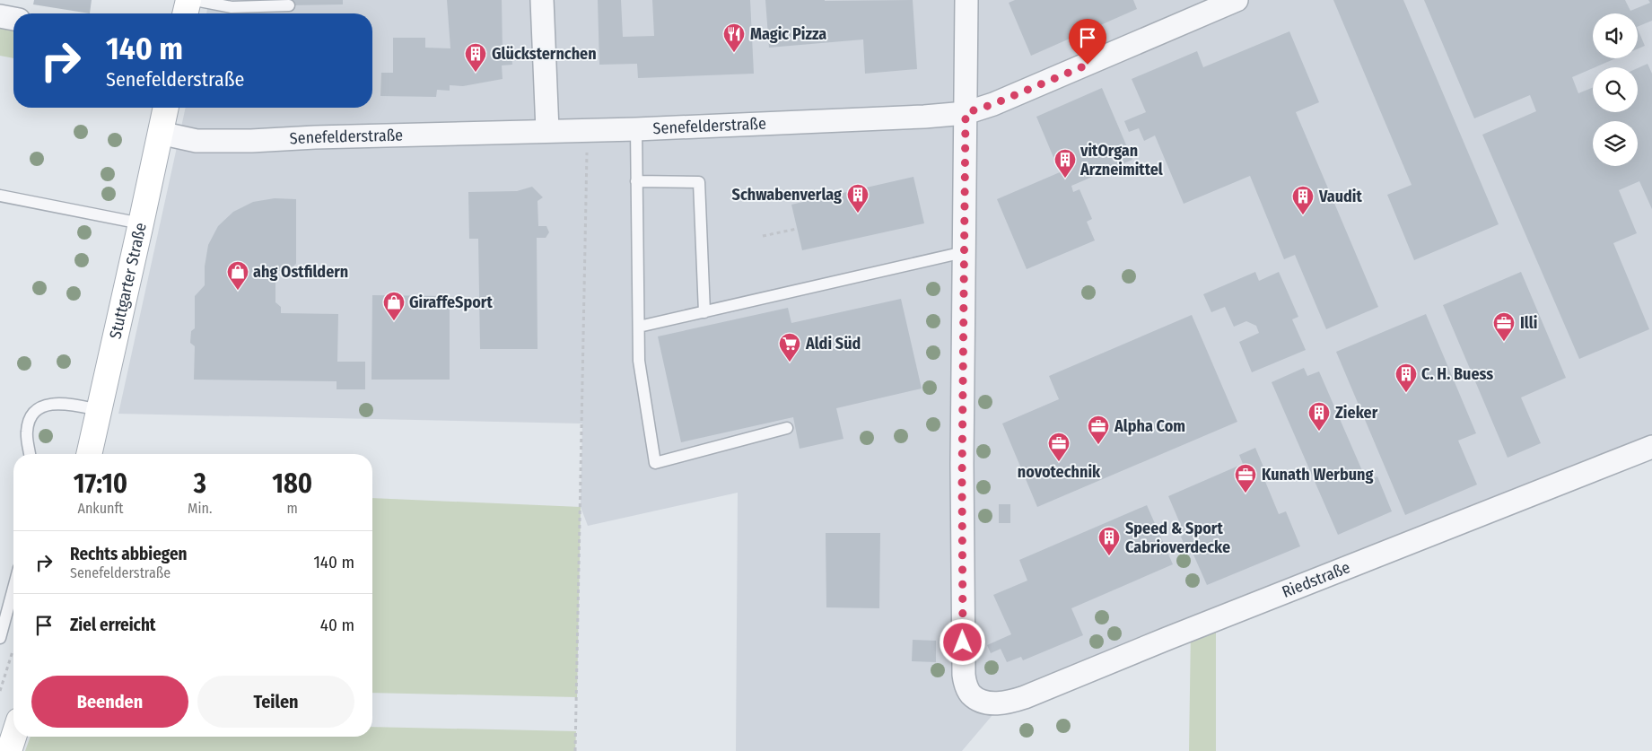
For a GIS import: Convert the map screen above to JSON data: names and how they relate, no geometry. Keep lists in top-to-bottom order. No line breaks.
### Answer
{"streets":{"main road":["Stuttgarter Straße"],"street":["Senefelderstraße","Riedstraße"]},"crossings":[["Senefelderstraße","Stuttgarter Straße"]],"places":{"restaurant":["Magic Pizza"],"building":["Glücksternchen","vitOrgan Arzneimittel","Schwabenverlag","Vaudit","C. H. Buess","Zieker","Speed & Sport Cabrioverdecke"],"shop":["ahg Ostfildern","GiraffeSport"],"office":["Illi","Alpha Com","novotechnik","Kunath Werbung"],"supermarket":["Aldi Süd"]},"page":{"turn":["140 m","Senefelderstraße"],"eta":["17:10","Ankunft","3","Min.","180","m"],"list":[{"name":"Rechts abbiegen","note":"Senefelderstraße","value":"140 m"},{"name":"Ziel erreicht","value":"40 m"}],"buttons":["Beenden","Teilen"]}}
